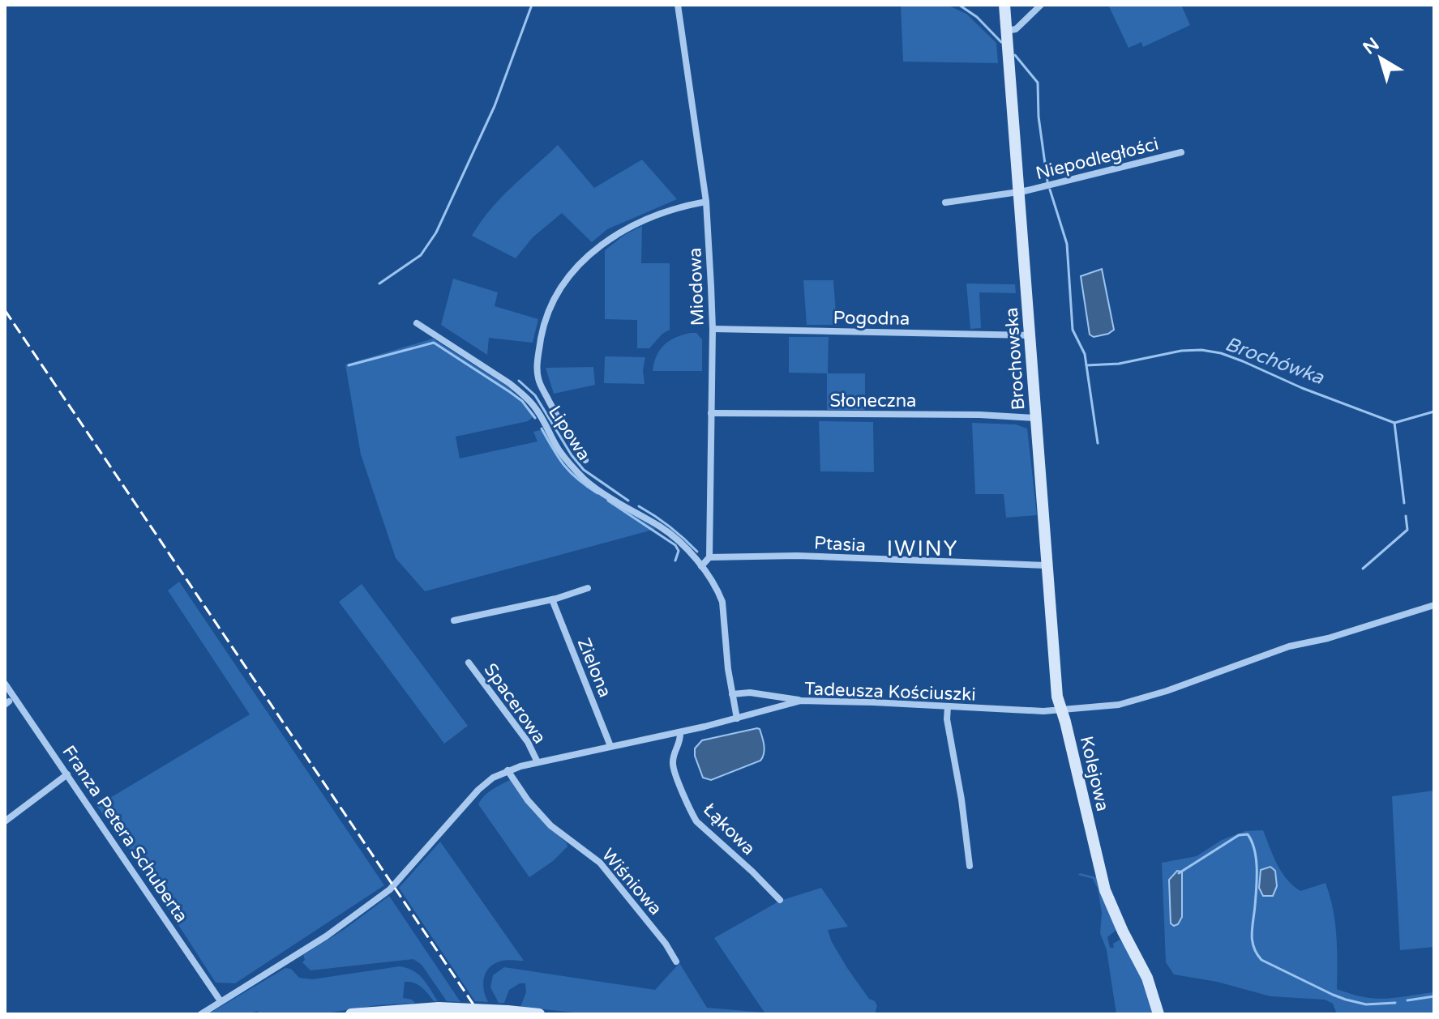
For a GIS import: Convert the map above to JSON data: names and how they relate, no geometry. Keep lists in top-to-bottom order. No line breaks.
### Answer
{"streets":{"street":["Niepodległości","Miodowa","Pogodna","Brochowska","Słoneczna","Lipowa","Ptasia","Zielona","Tadeusza Kościuszki","Spacerowa","Kolejowa","Łąkowa","Franza Petera Schuberta","Wiśniowa"]},"crossings":[["Niepodległości","Brochowska"],["Miodowa","Pogodna"],["Miodowa","Słoneczna"],["Miodowa","Ptasia"],["Pogodna","Brochowska"],["Brochowska","Słoneczna"],["Brochowska","Ptasia"],["Brochowska","Tadeusza Kościuszki"],["Brochowska","Kolejowa"],["Zielona","Tadeusza Kościuszki"],["Tadeusza Kościuszki","Spacerowa"],["Tadeusza Kościuszki","Kolejowa"],["Tadeusza Kościuszki","Łąkowa"],["Tadeusza Kościuszki","Franza Petera Schuberta"],["Tadeusza Kościuszki","Wiśniowa"]],"districts":["IWINY"],"water":["Brochówka"],"north":"top left"}
